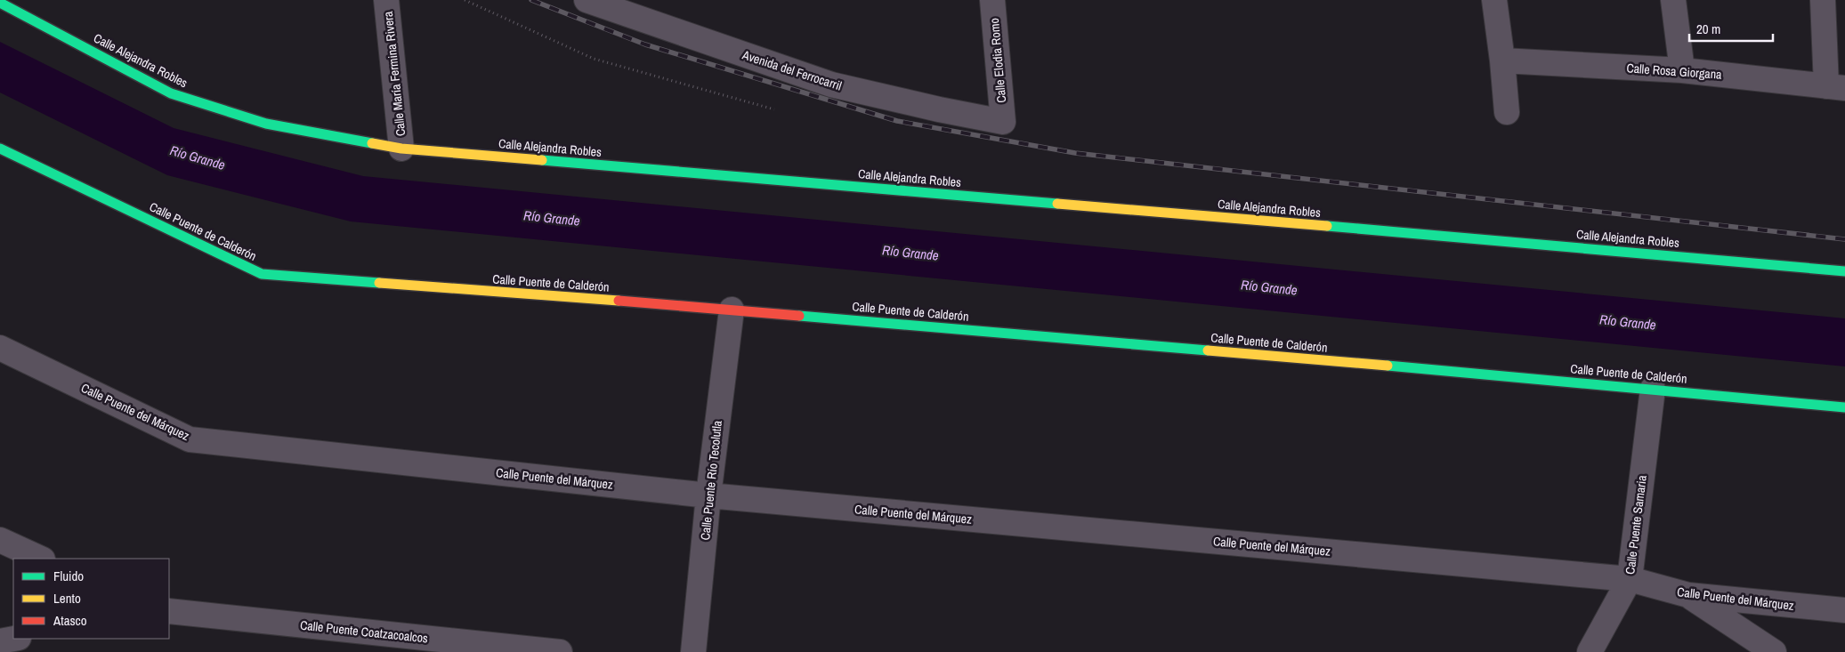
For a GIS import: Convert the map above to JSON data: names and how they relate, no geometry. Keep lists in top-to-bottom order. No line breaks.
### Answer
{"streets":{"main road":["Calle Alejandra Robles","Calle Puente de Calderón"],"street":["Calle Elodia Romo","Avenida del Ferrocarril","Calle Rosa Giorgana","Calle María Fermina Rivera","Calle Puente del Márquez","Calle Puente Río Tecolutla","Calle Puente Samaria","Calle Puente Coatzacoalcos"]},"crossings":[["Calle Alejandra Robles","Calle María Fermina Rivera"],["Calle Elodia Romo","Avenida del Ferrocarril"],["Calle Puente de Calderón","Calle Puente Río Tecolutla"],["Calle Puente de Calderón","Calle Puente Samaria"],["Calle Puente del Márquez","Calle Puente Río Tecolutla"],["Calle Puente del Márquez","Calle Puente Samaria"]],"water":["Río Grande"],"legend":["Fluido","Lento","Atasco"],"scale_bar":"20 m"}
